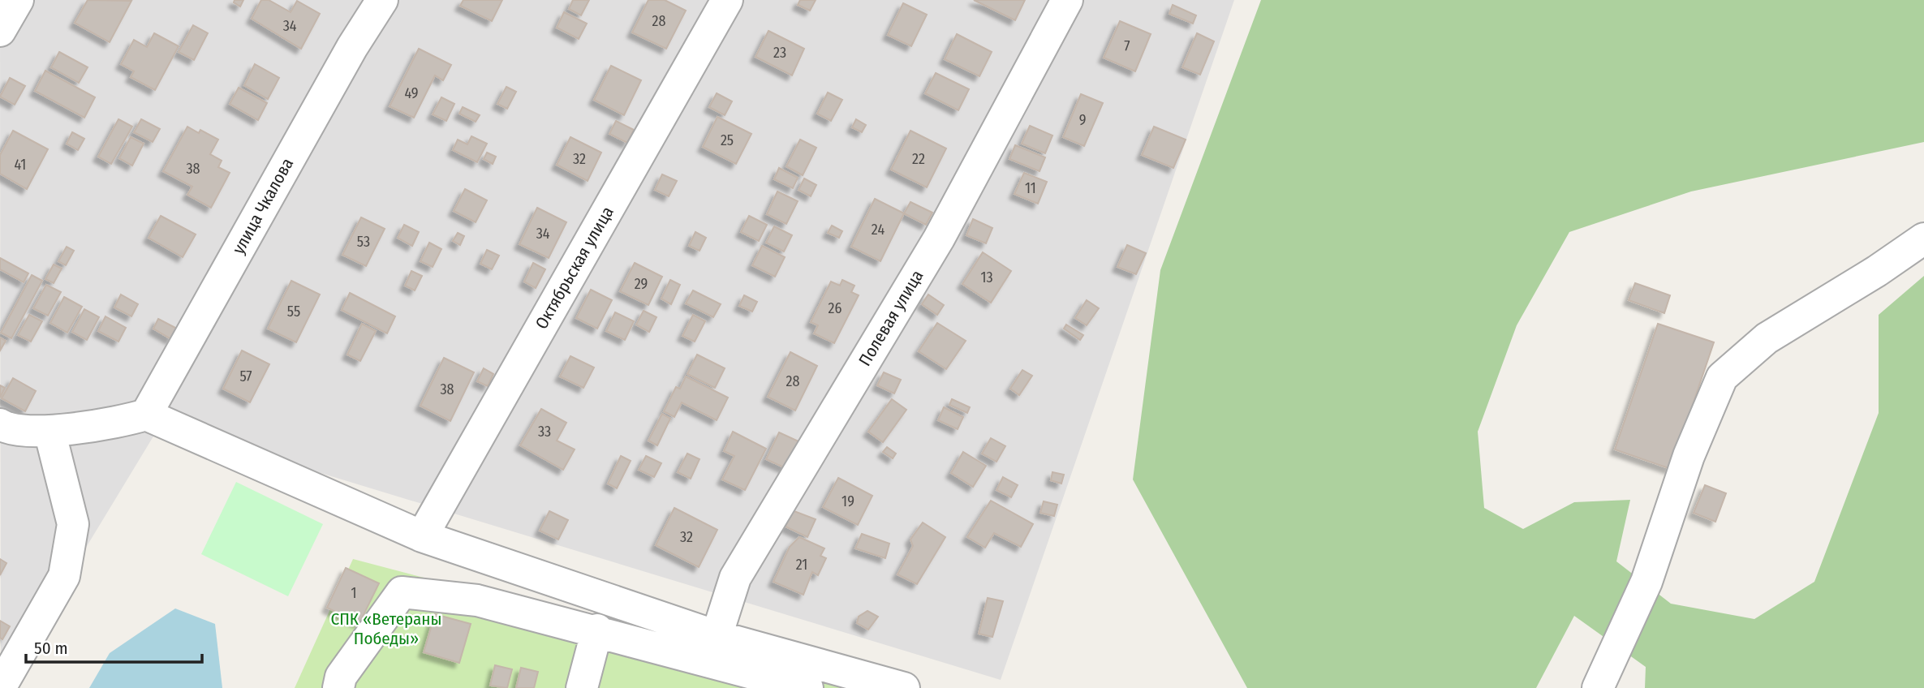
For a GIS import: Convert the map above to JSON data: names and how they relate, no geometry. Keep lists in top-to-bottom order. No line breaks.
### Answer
{"streets":{"street":["улица Чкалова","Октябрьская улица","Полевая улица"]},"parks":["СПК «Ветераны Победы»"],"house_numbers":["28","34","7","23","49","9","25","32","22","41","38","11","24","34","53","13","29","26","55","57","28","38","33","19","32","21","1"],"scale_bar":"50 m"}
